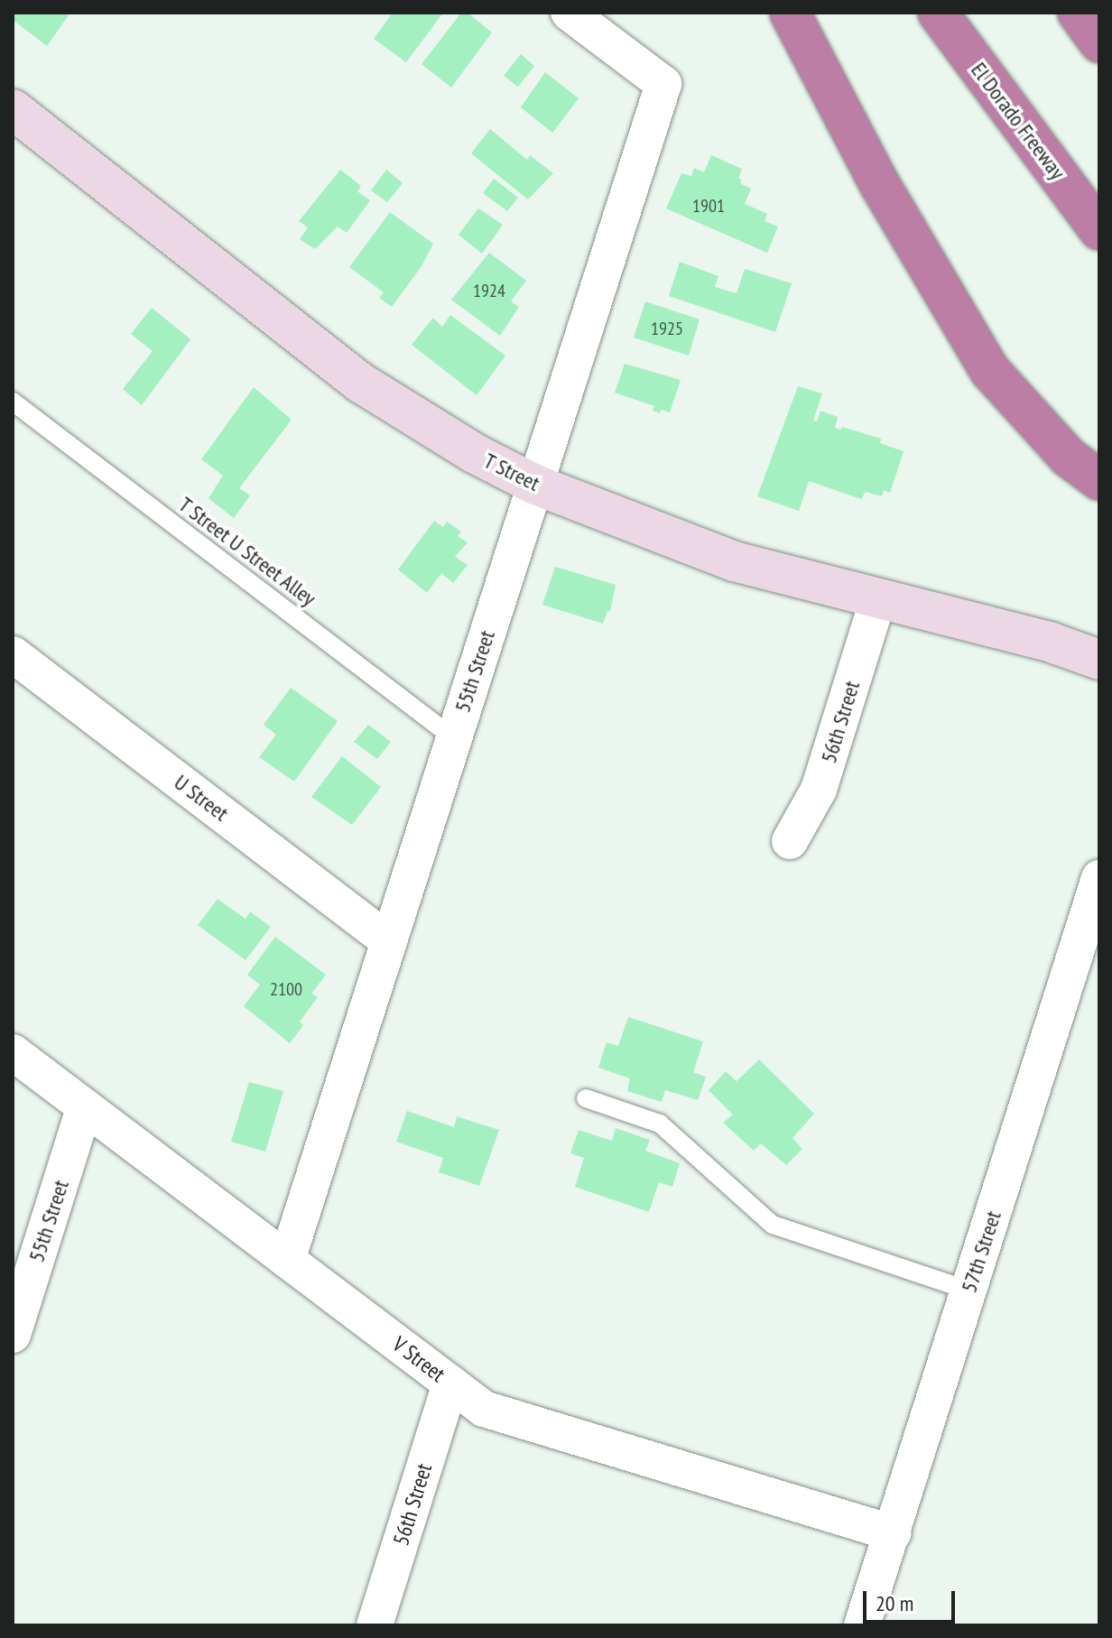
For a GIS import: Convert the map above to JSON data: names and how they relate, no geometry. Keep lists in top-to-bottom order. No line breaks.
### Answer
{"streets":{"highway":["El Dorado Freeway"],"street":["T Street","55th Street","56th Street","U Street","57th Street","V Street"],"lane":["T Street U Street Alley"]},"crossings":[["T Street","55th Street"],["T Street","56th Street"],["T Street U Street Alley","55th Street"],["55th Street","U Street"],["55th Street","V Street"],["56th Street","V Street"],["57th Street","V Street"]],"house_numbers":["1901","1924","1925","2100"],"scale_bar":"20 m"}
